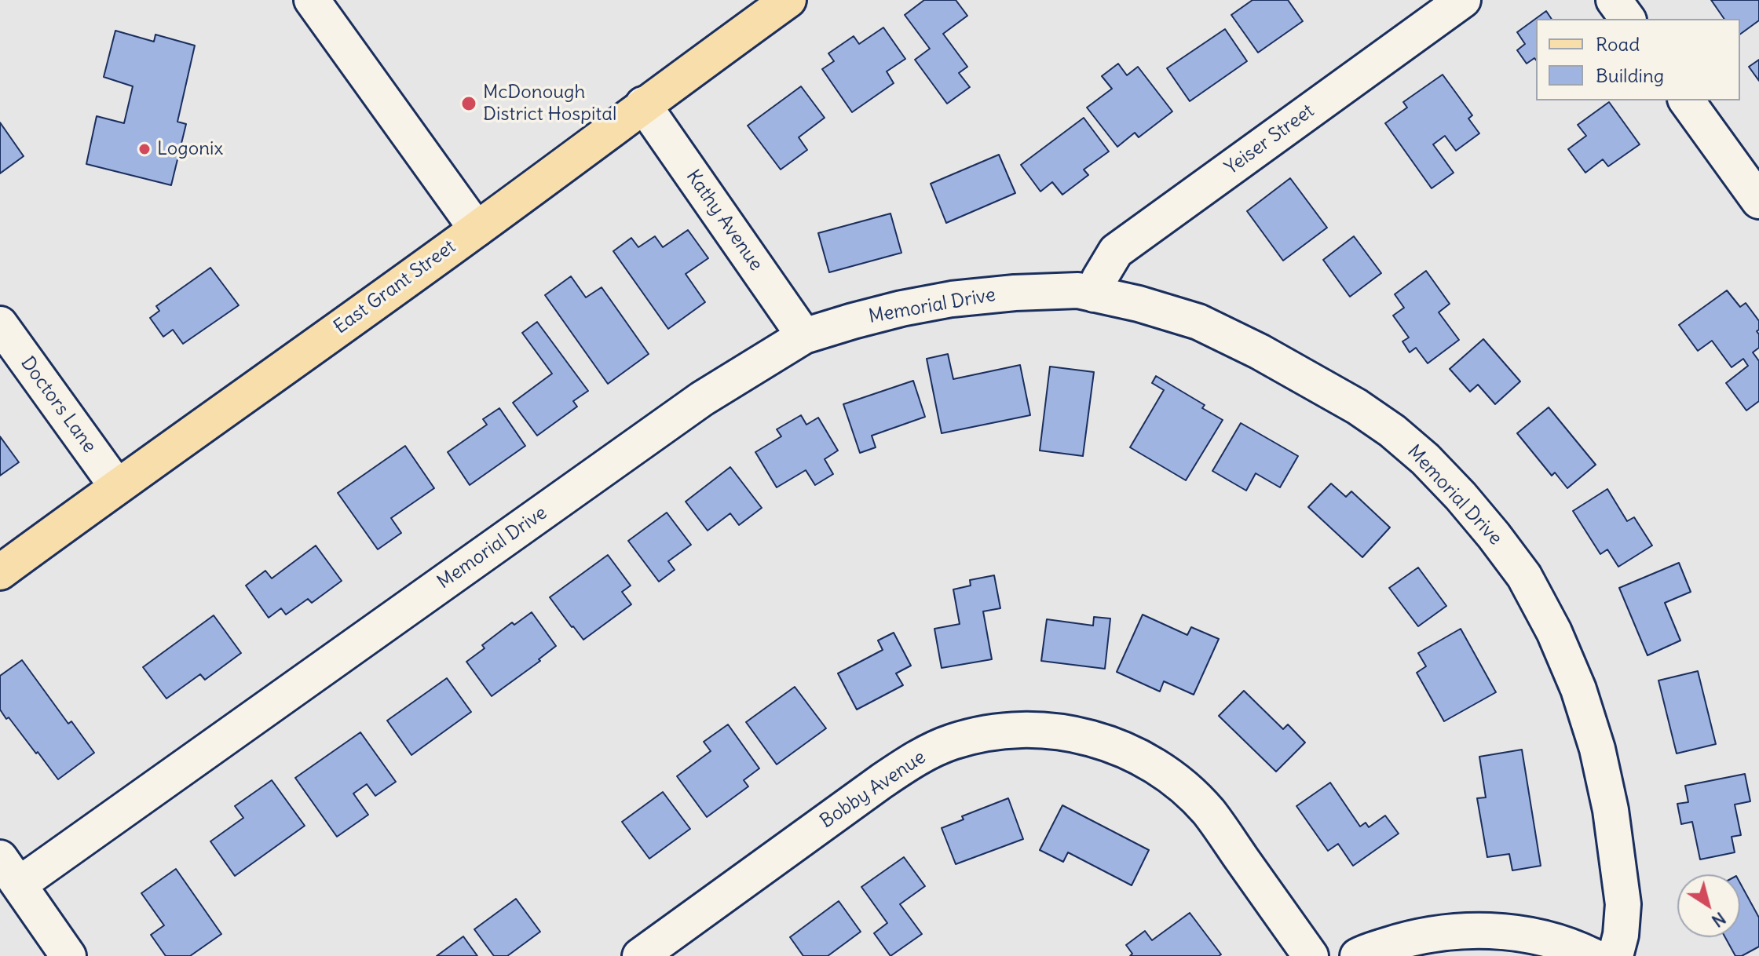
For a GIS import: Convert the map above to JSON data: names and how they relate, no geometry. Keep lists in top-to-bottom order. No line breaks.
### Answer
{"streets":{"main road":["East Grant Street"],"street":["Yeiser Street","Kathy Avenue","Memorial Drive","Doctors Lane","Bobby Avenue"]},"crossings":[["Yeiser Street","Memorial Drive"],["Kathy Avenue","East Grant Street"],["Kathy Avenue","Memorial Drive"],["East Grant Street","Doctors Lane"]],"places":["McDonough District Hospital","Logonix"],"legend":["Road","Building"],"north":"bottom right"}
